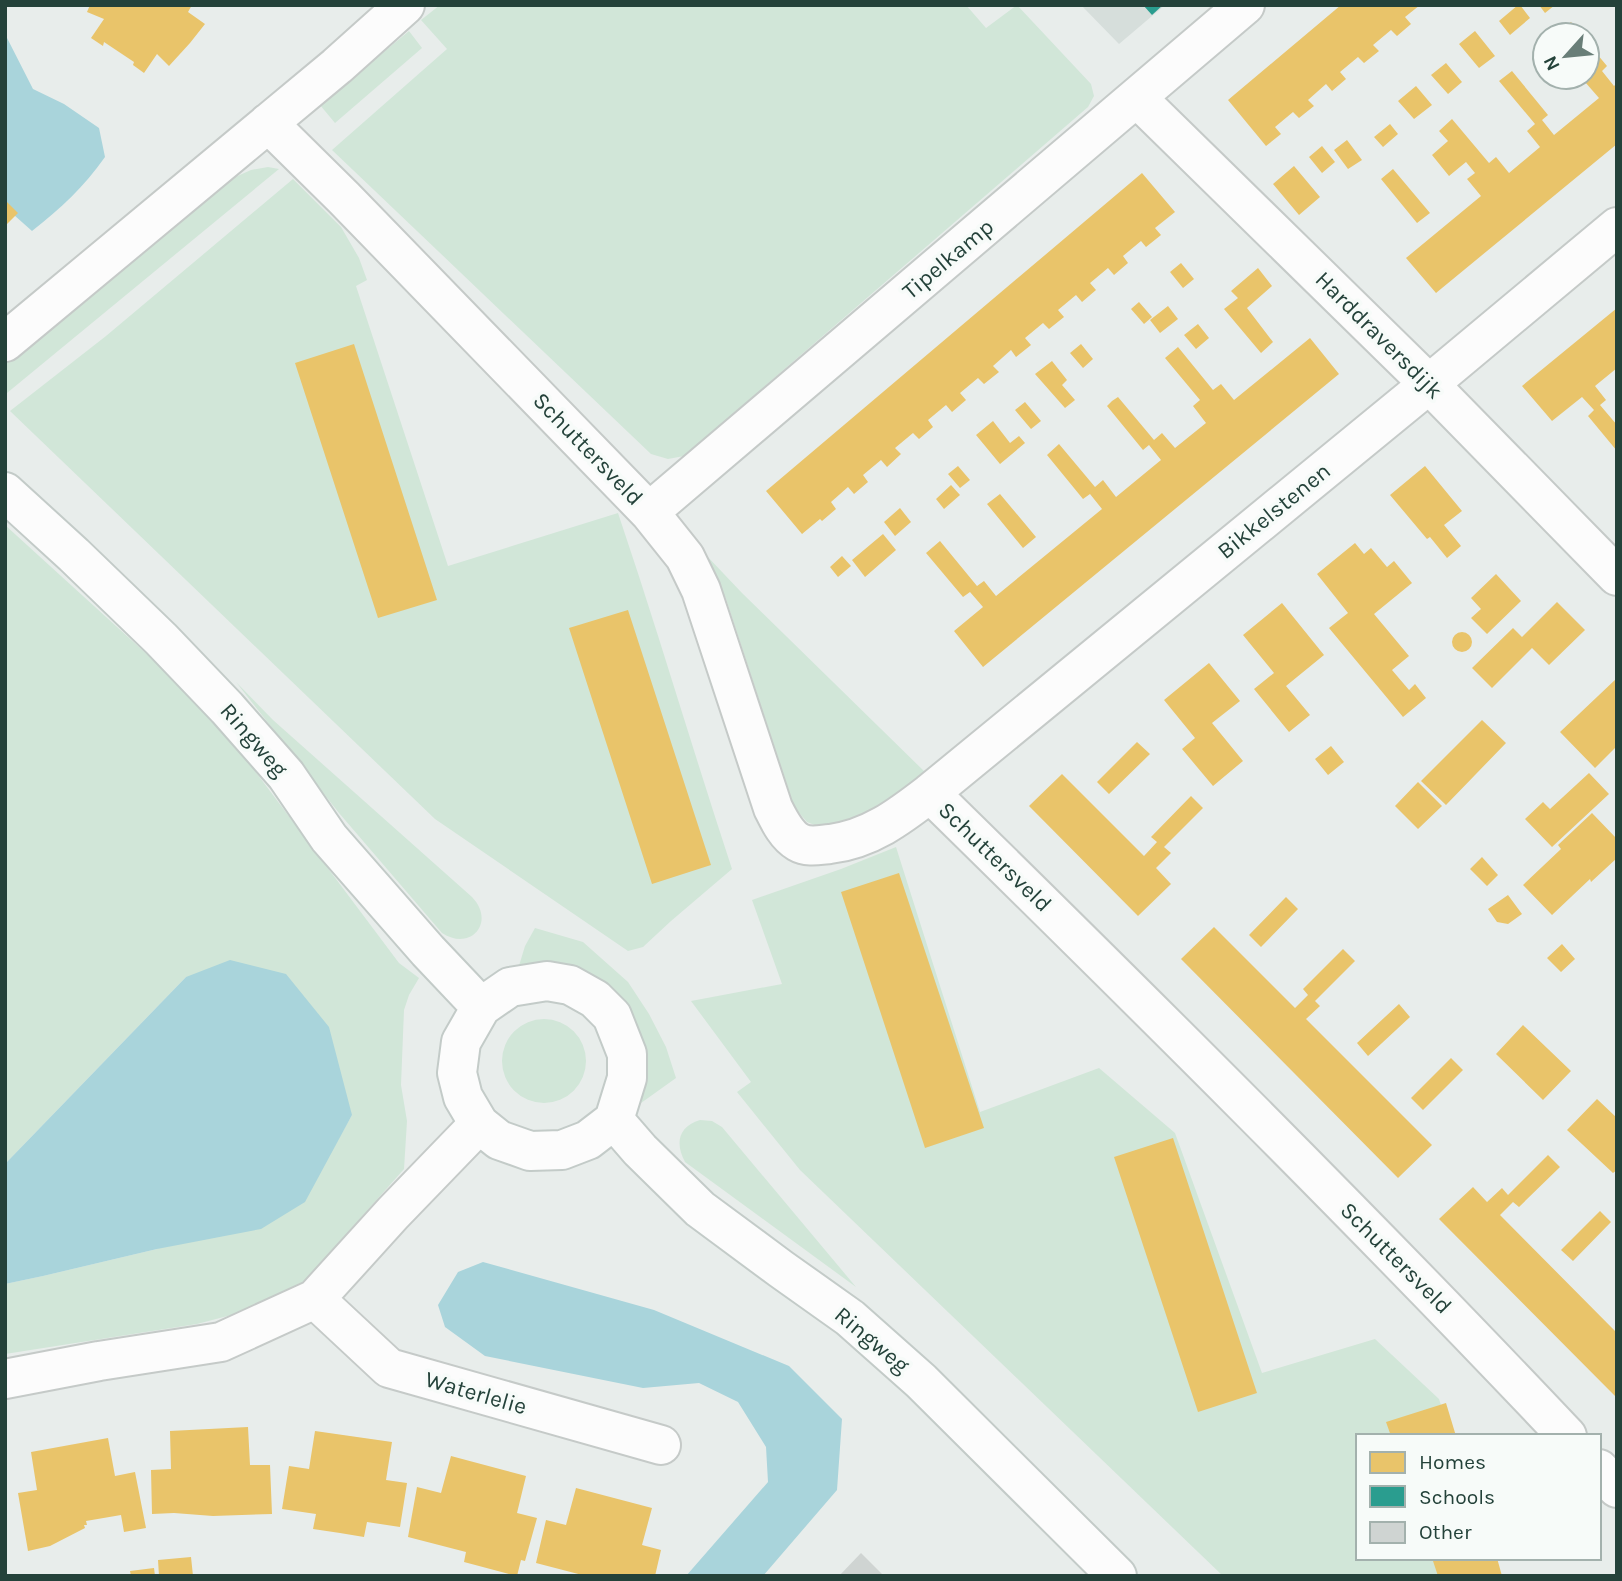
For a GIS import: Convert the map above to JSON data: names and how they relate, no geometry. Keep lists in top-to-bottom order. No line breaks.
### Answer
{"streets":{"street":["Tipelkamp","Harddraversdijk","Schuttersveld","Bikkelstenen","Ringweg","Waterlelie"]},"crossings":[["Tipelkamp","Harddraversdijk"],["Tipelkamp","Schuttersveld"],["Harddraversdijk","Bikkelstenen"],["Schuttersveld","Bikkelstenen"]],"legend":["Homes","Schools","Other"],"north":"bottom left"}
